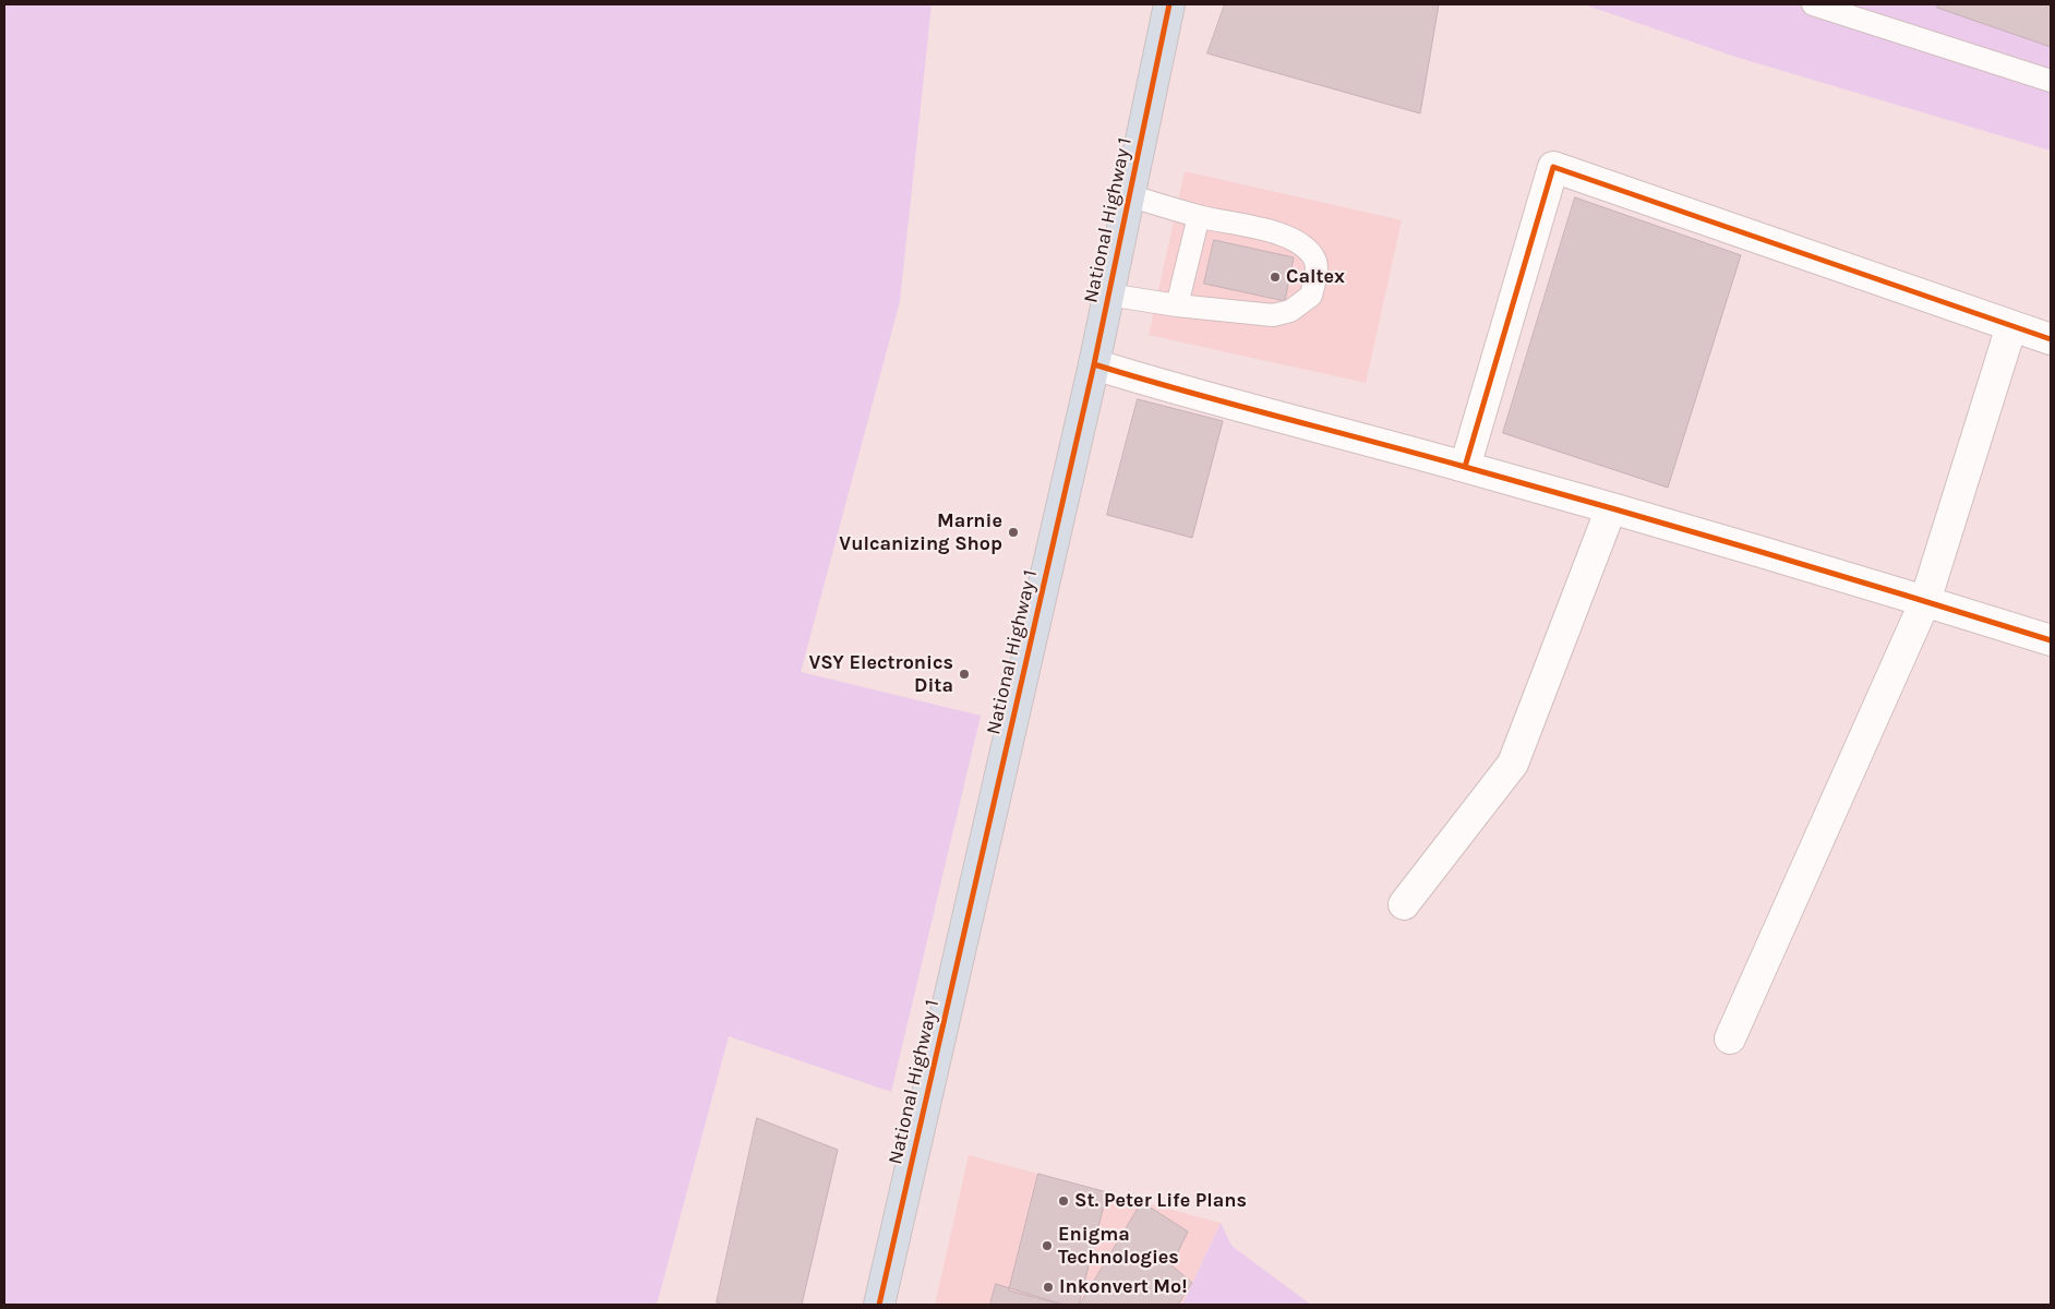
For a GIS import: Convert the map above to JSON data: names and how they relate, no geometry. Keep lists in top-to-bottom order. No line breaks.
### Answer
{"streets":{"highway":["National Highway 1"]},"places":["Caltex","Marnie Vulcanizing Shop","VSY Electronics Dita","St. Peter Life Plans","Enigma Technologies","Inkonvert Mo!"]}
